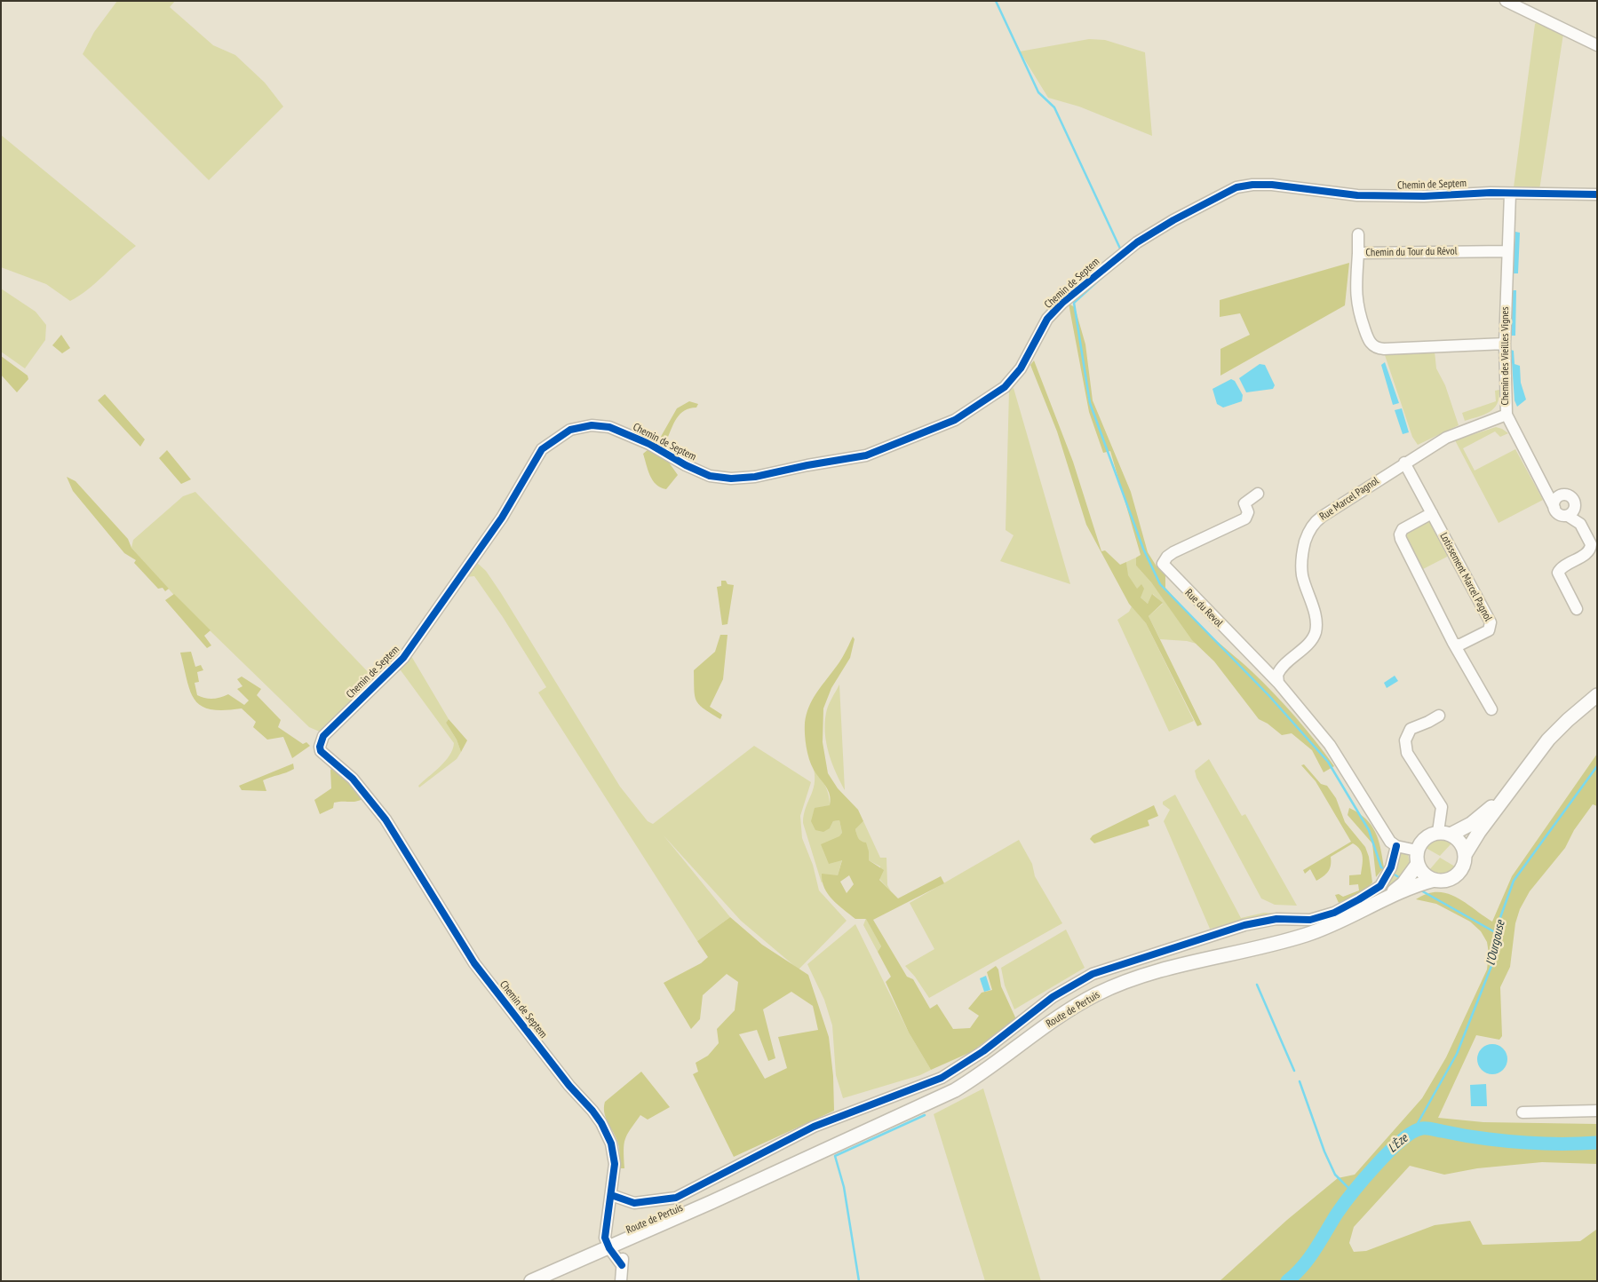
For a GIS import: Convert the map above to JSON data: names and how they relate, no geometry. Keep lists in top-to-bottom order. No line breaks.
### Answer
{"streets":{"main road":["Route de Pertuis"],"street":["Chemin de Septem","Chemin du Tour du Révol","Chemin des Vieilles Vignes","Rue Marcel Pagnol","Lotissement Marcel Pagnol","Rue du Revol"]},"crossings":[["Chemin de Septem","Chemin des Vieilles Vignes"],["Chemin de Septem","Route de Pertuis"],["Chemin du Tour du Révol","Chemin des Vieilles Vignes"],["Chemin des Vieilles Vignes","Rue Marcel Pagnol"],["Rue Marcel Pagnol","Lotissement Marcel Pagnol"],["Rue Marcel Pagnol","Rue du Revol"]],"water":["l'Ourgouse","L'Èze"]}
